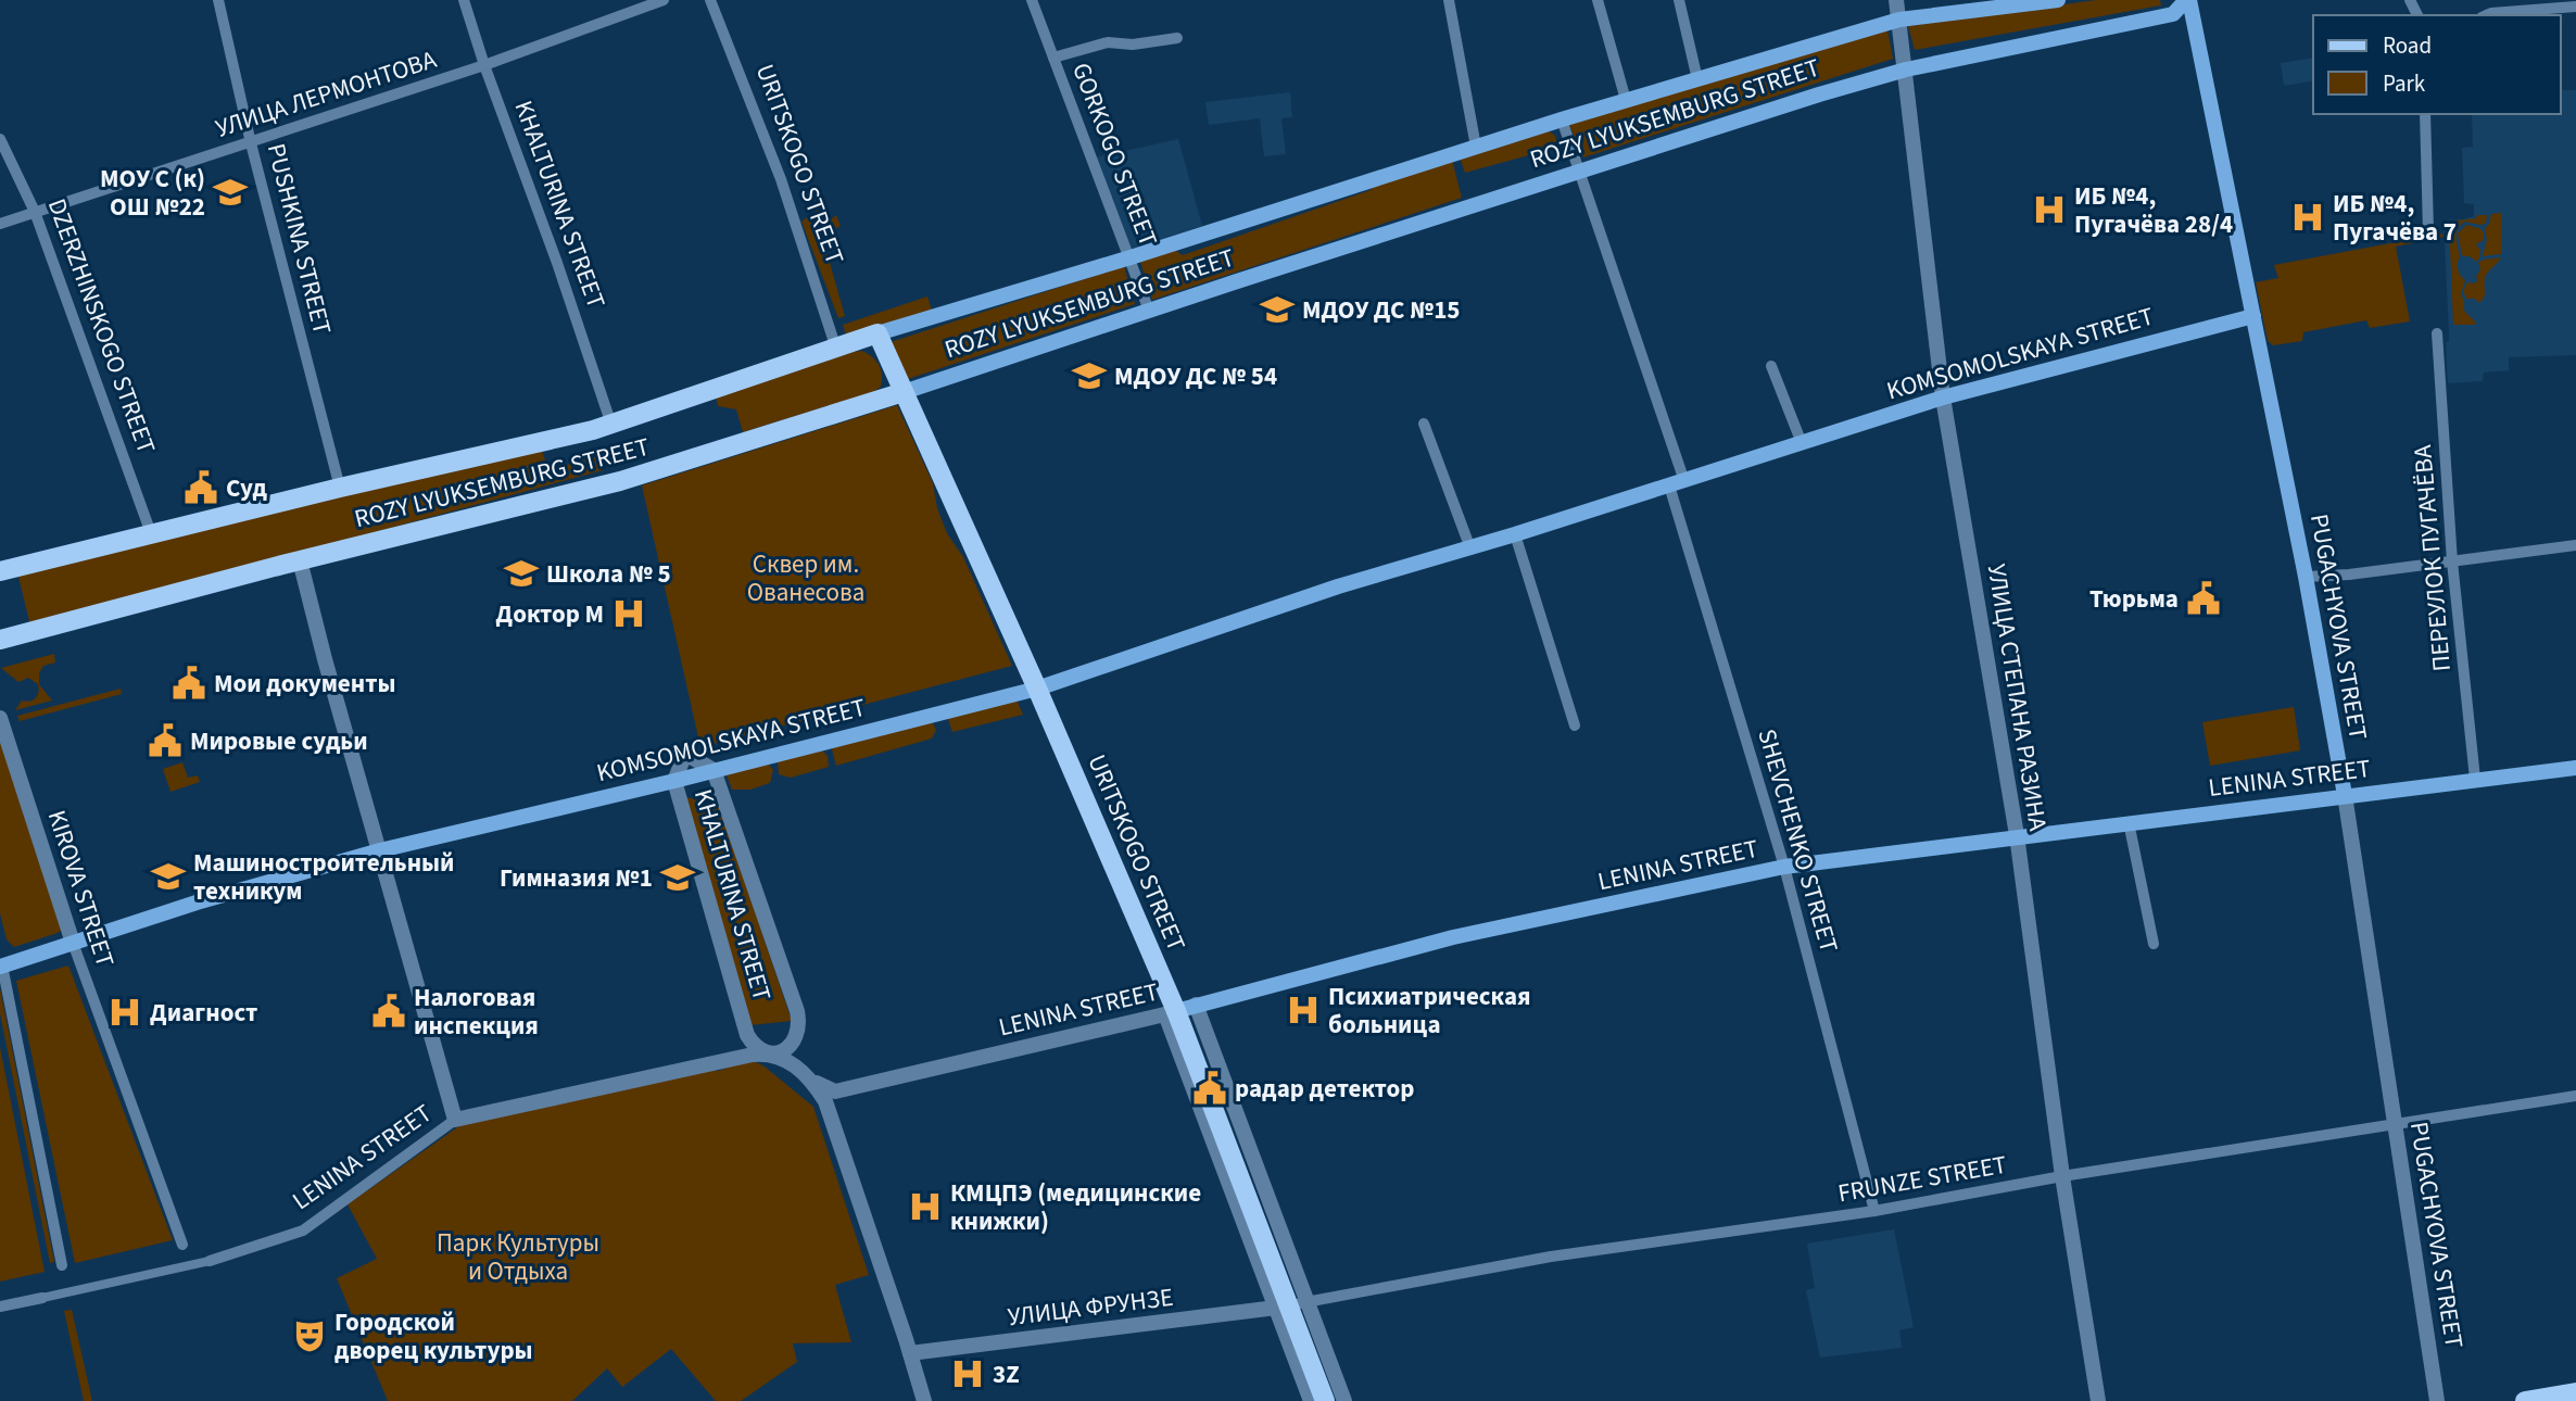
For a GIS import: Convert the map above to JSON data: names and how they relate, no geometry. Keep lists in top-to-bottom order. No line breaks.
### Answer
{"streets":{"main road":["ROZY LYUKSEMBURG STREET","URITSKOGO STREET","KOMSOMOLSKAYA STREET","PUGACHYOVA STREET","LENINA STREET"],"street":["УЛИЦА ЛЕРМОНТОВА","GORKOGO STREET","KHALTURINA STREET","PUSHKINA STREET","DZERZHINSKOGO STREET","ПЕРЕУЛОК ПУГАЧЁВА","УЛИЦА СТЕПАНА РАЗИНА","SHEVCHENKO STREET","KIROVA STREET","FRUNZE STREET","УЛИЦА ФРУНЗЕ"]},"crossings":[["УЛИЦА ЛЕРМОНТОВА","KHALTURINA STREET"],["УЛИЦА ЛЕРМОНТОВА","PUSHKINA STREET"],["УЛИЦА ЛЕРМОНТОВА","DZERZHINSKOGO STREET"],["ROZY LYUKSEMBURG STREET","GORKOGO STREET"],["ROZY LYUKSEMBURG STREET","URITSKOGO STREET"],["ROZY LYUKSEMBURG STREET","KHALTURINA STREET"],["ROZY LYUKSEMBURG STREET","PUSHKINA STREET"],["ROZY LYUKSEMBURG STREET","DZERZHINSKOGO STREET"],["ROZY LYUKSEMBURG STREET","PUGACHYOVA STREET"],["ROZY LYUKSEMBURG STREET","УЛИЦА СТЕПАНА РАЗИНА"],["ROZY LYUKSEMBURG STREET","SHEVCHENKO STREET"],["URITSKOGO STREET","KOMSOMOLSKAYA STREET"],["URITSKOGO STREET","LENINA STREET"],["URITSKOGO STREET","FRUNZE STREET"],["URITSKOGO STREET","УЛИЦА ФРУНЗЕ"],["KHALTURINA STREET","KOMSOMOLSKAYA STREET"],["KHALTURINA STREET","LENINA STREET"],["KHALTURINA STREET","УЛИЦА ФРУНЗЕ"],["KOMSOMOLSKAYA STREET","PUGACHYOVA STREET"],["KOMSOMOLSKAYA STREET","УЛИЦА СТЕПАНА РАЗИНА"],["KOMSOMOLSKAYA STREET","SHEVCHENKO STREET"],["KOMSOMOLSKAYA STREET","KIROVA STREET"],["ПЕРЕУЛОК ПУГАЧЁВА","LENINA STREET"],["PUGACHYOVA STREET","LENINA STREET"],["PUGACHYOVA STREET","FRUNZE STREET"],["УЛИЦА СТЕПАНА РАЗИНА","LENINA STREET"],["УЛИЦА СТЕПАНА РАЗИНА","FRUNZE STREET"],["LENINA STREET","SHEVCHENKO STREET"],["SHEVCHENKO STREET","FRUNZE STREET"],["FRUNZE STREET","УЛИЦА ФРУНЗЕ"]],"parks":["Сквер им. Ованесова","Парк Культуры и Отдыха"],"places":{"school or university":["МОУ С (к) ОШ №22","МДОУ ДС №15","МДОУ ДС № 54","Школа № 5","Машиностроительный техникум","Гимназия №1"],"hospital":["ИБ №4, Пугачёва 28/4","ИБ №4, Пугачёва 7","Доктор М","Психиатрическая больница","Диагност","КМЦПЭ (медицинские книжки)","3Z"],"public building":["Суд","Тюрьма","Мои документы","Мировые судьи","Налоговая инспекция","радар детектор"],"theatre":["Городской дворец культуры"]},"legend":["Road","Park"]}
